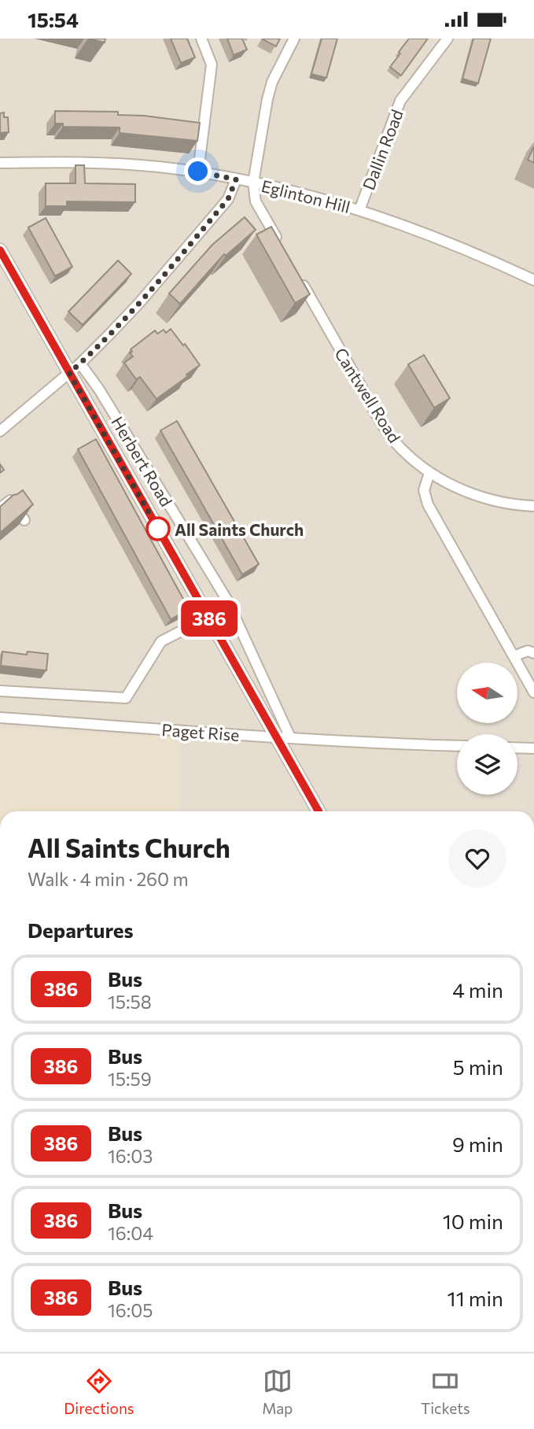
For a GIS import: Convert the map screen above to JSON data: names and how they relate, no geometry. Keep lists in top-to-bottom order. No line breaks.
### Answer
{"streets":{"street":["Dallin Road","Eglinton Hill","Cantwell Road","Herbert Road","Paget Rise"]},"crossings":[["Dallin Road","Eglinton Hill"],["Herbert Road","Paget Rise"]],"places":["All Saints Church"],"lines":["bus line 386"],"north":"left","page":{"status":"15:54","on_map":"386","heading":[["All Saints Church","Walk · 4 min · 260 m"],"Departures"],"list":[{"mark":"386","name":"Bus","note":"15:58","value":"4 min"},{"mark":"386","name":"Bus","note":"15:59","value":"5 min"},{"mark":"386","name":"Bus","note":"16:03","value":"9 min"},{"mark":"386","name":"Bus","note":"16:04","value":"10 min"},{"mark":"386","name":"Bus","note":"16:05","value":"11 min"}],"tabs":["Directions","Map","Tickets"]}}
